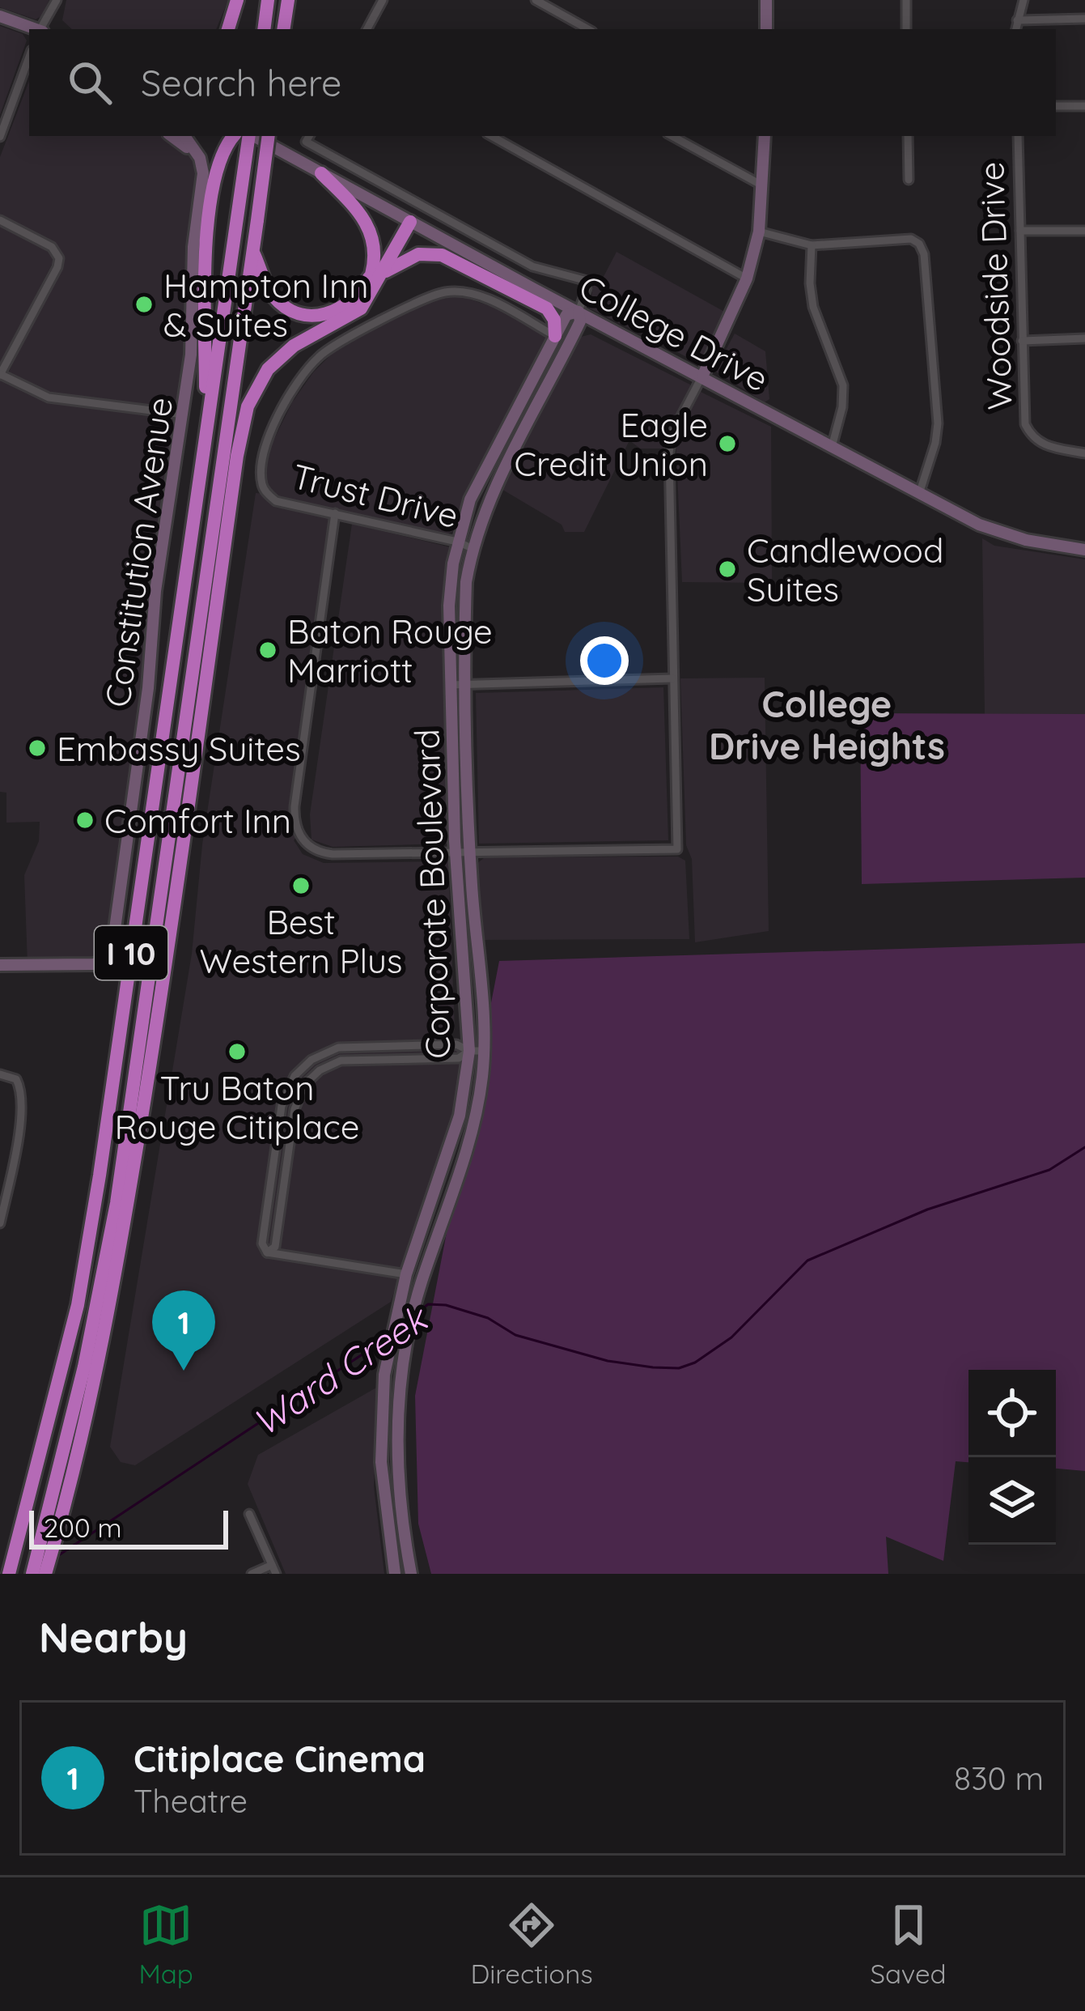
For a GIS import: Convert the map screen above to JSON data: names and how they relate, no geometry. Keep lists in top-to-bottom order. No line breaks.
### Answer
{"streets":{"highway":["I 10"],"street":["Woodside Drive","College Drive","Trust Drive","Constitution Avenue","Corporate Boulevard"]},"crossings":[["College Drive","Corporate Boulevard"],["Trust Drive","Corporate Boulevard"]],"districts":["College Drive Heights"],"water":["Ward Creek"],"places":["Hampton Inn & Suites","Eagle Credit Union","Candlewood Suites","Baton Rouge Marriott","Embassy Suites","Comfort Inn","Best Western Plus","Tru Baton Rouge Citiplace"],"scale_bar":"200 m","page":{"search":"Search here","pins":"1","scale":"200 m","heading":"Nearby","list":[{"mark":"1","name":"Citiplace Cinema","note":"Theatre","value":"830 m"}],"nav":["Map","Directions","Saved"]}}
